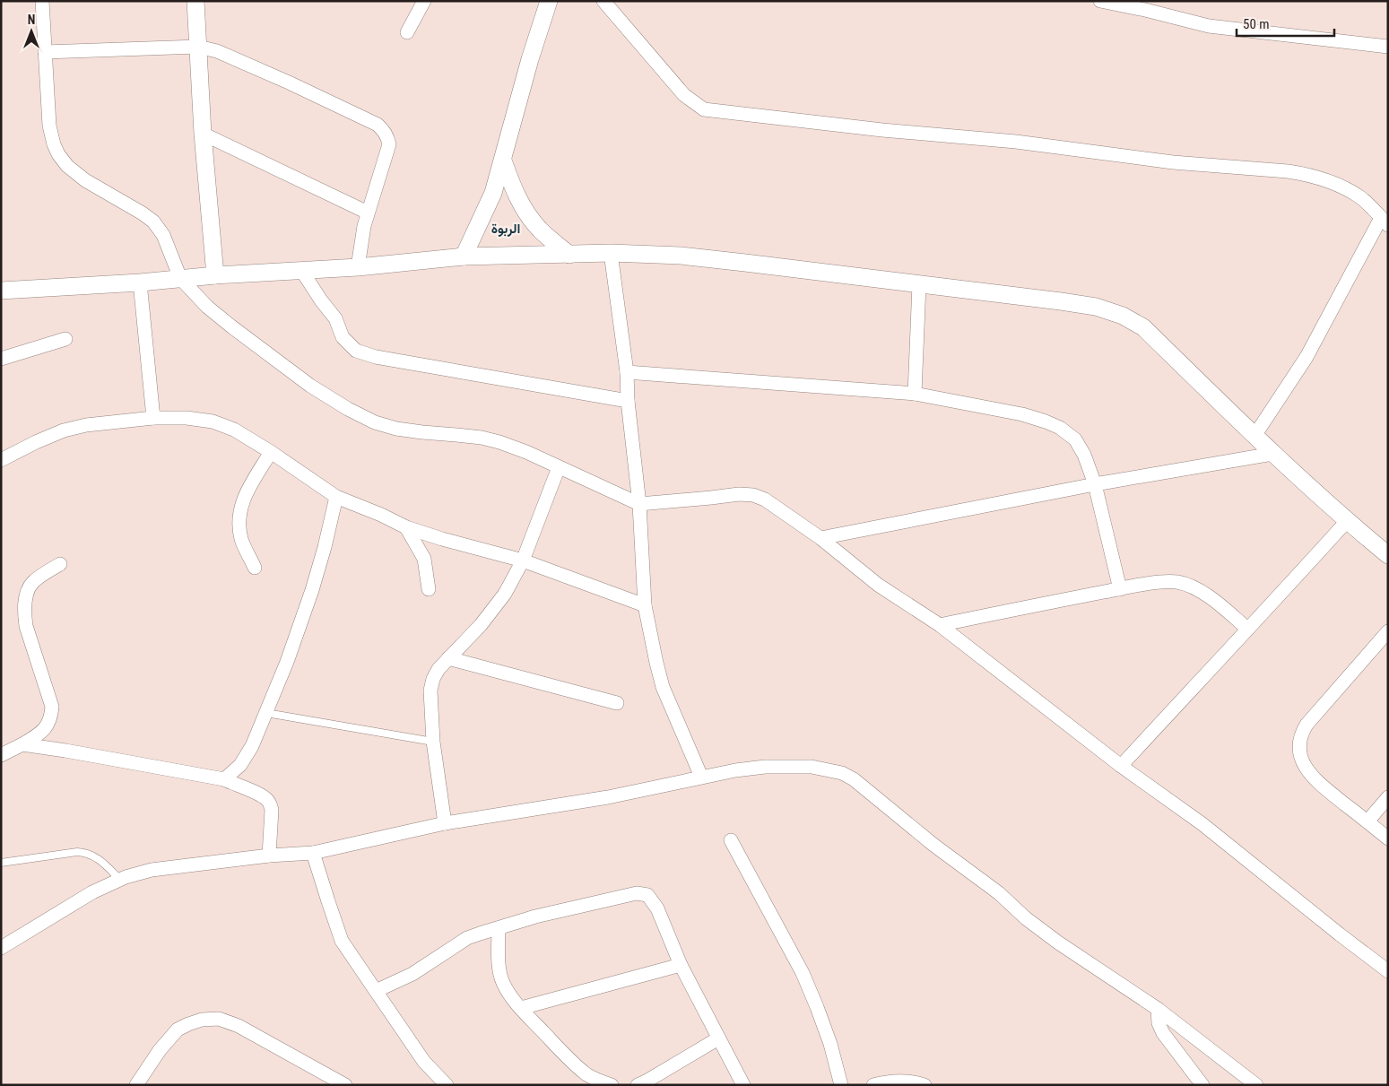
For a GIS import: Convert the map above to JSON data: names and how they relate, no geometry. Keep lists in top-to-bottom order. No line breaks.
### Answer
{"districts":["الربوة"],"scale_bar":"50 m","north":"top"}
